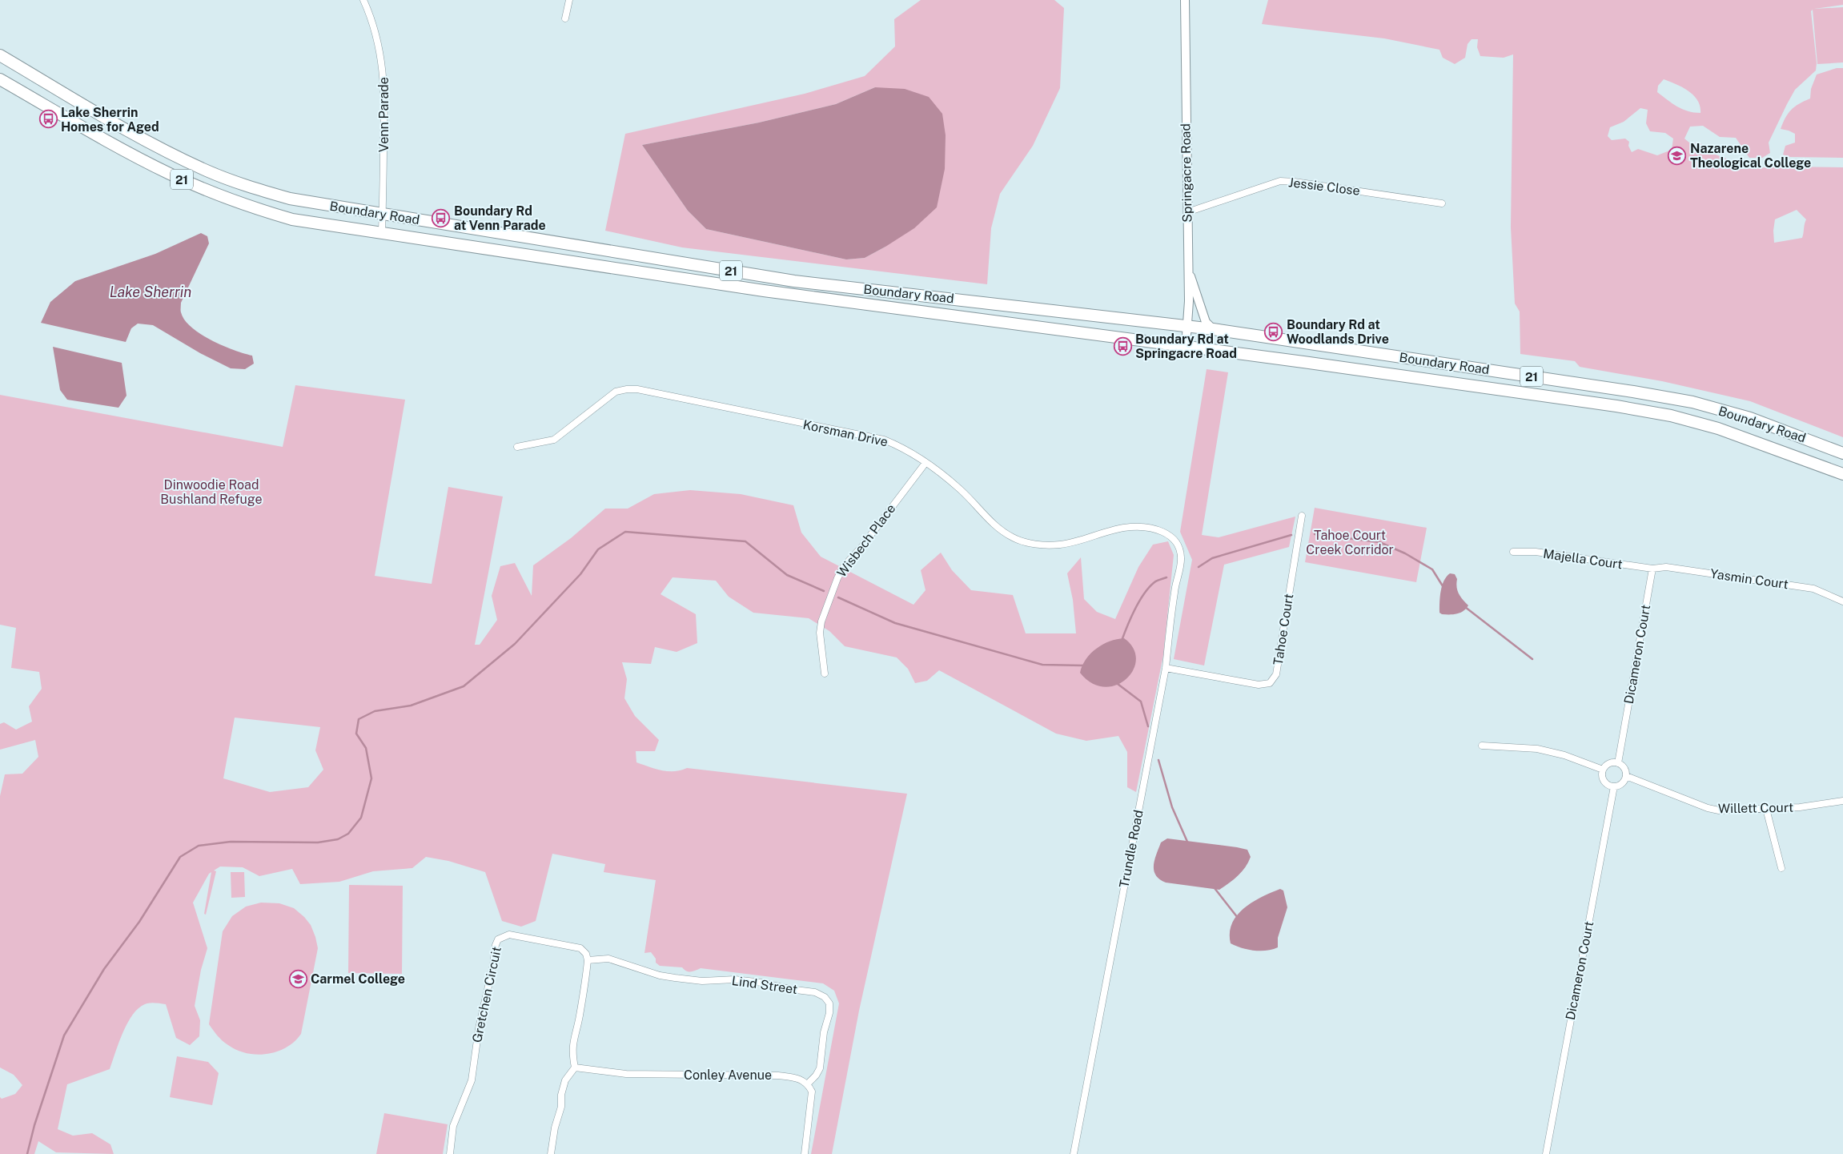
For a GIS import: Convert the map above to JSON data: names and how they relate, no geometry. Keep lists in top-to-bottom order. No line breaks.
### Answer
{"streets":{"highway":["21","Boundary Road"],"street":["Venn Parade","Springacre Road","Jessie Close","Korsman Drive","Wisbech Place","Majella Court","Yasmin Court","Tahoe Court","Dicameron Court","Willett Court","Trundle Road","Lind Street","Gretchen Circuit","Conley Avenue"]},"crossings":[["Venn Parade","Boundary Road"],["Springacre Road","Jessie Close"],["Springacre Road","Boundary Road"],["Korsman Drive","Wisbech Place"],["Korsman Drive","Trundle Road"],["Majella Court","Yasmin Court"],["Majella Court","Dicameron Court"],["Yasmin Court","Dicameron Court"],["Tahoe Court","Trundle Road"],["Dicameron Court","Willett Court"],["Lind Street","Gretchen Circuit"],["Lind Street","Conley Avenue"]],"water":["Lake Sherrin"],"parks":["Dinwoodie Road Bushland Refuge","Tahoe Court Creek Corridor"],"places":{"bus stop":["Lake Sherrin Homes for Aged","Boundary Rd at Venn Parade","Boundary Rd at Woodlands Drive","Boundary Rd at Springacre Road"],"school or university":["Nazarene Theological College","Carmel College"]}}
